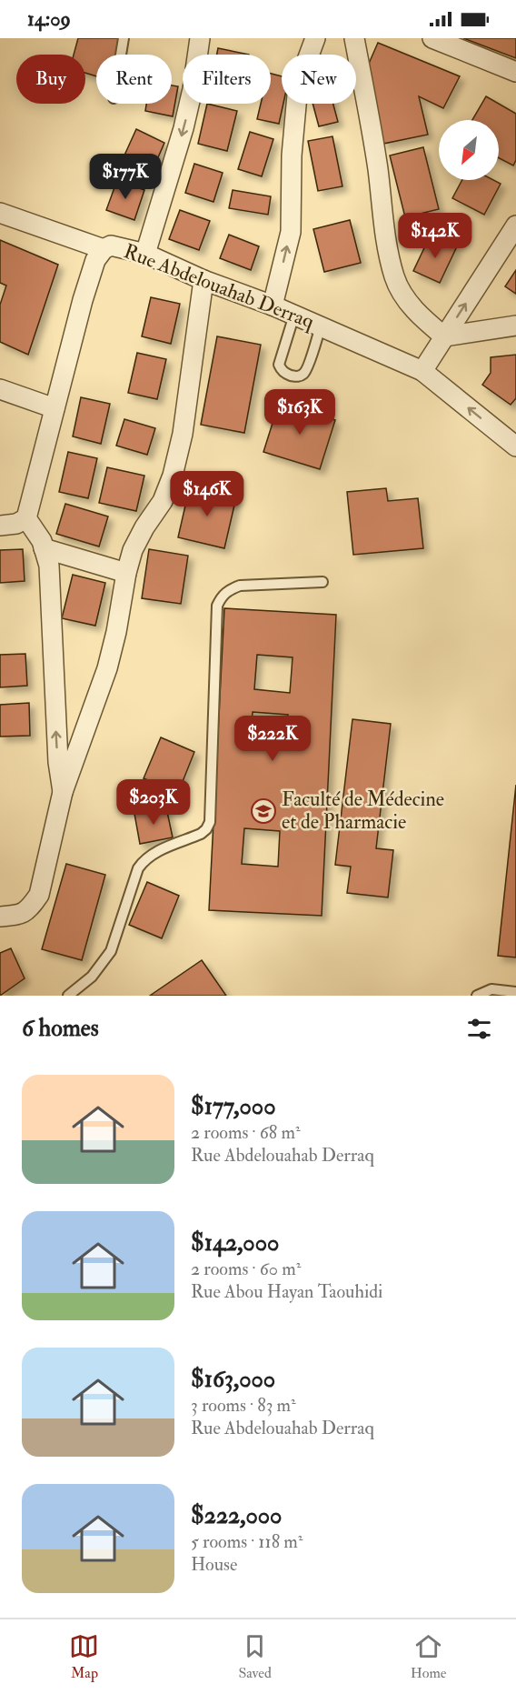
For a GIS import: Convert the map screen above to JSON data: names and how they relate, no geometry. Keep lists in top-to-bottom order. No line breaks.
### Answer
{"streets":{"street":["Rue Abdelouahab Derraq"]},"places":{"school or university":["Faculté de Médecine et de Pharmacie"]},"north":"bottom left","page":{"status":"14:09","chip":["Buy","Rent","Filters","New"],"price":["$177K","$142K","$163K","$146K","$222K","$203K"],"heading":"6 homes","list":[{"name":"$177,000","note":"2 rooms · 68 m² · Rue Abdelouahab Derraq"},{"name":"$142,000","note":"2 rooms · 60 m² · Rue Abou Hayan Taouhidi"},{"name":"$163,000","note":"3 rooms · 83 m² · Rue Abdelouahab Derraq"},{"name":"$222,000","note":"5 rooms · 118 m² · House"}],"tabs":["Map","Saved","Home"]}}
